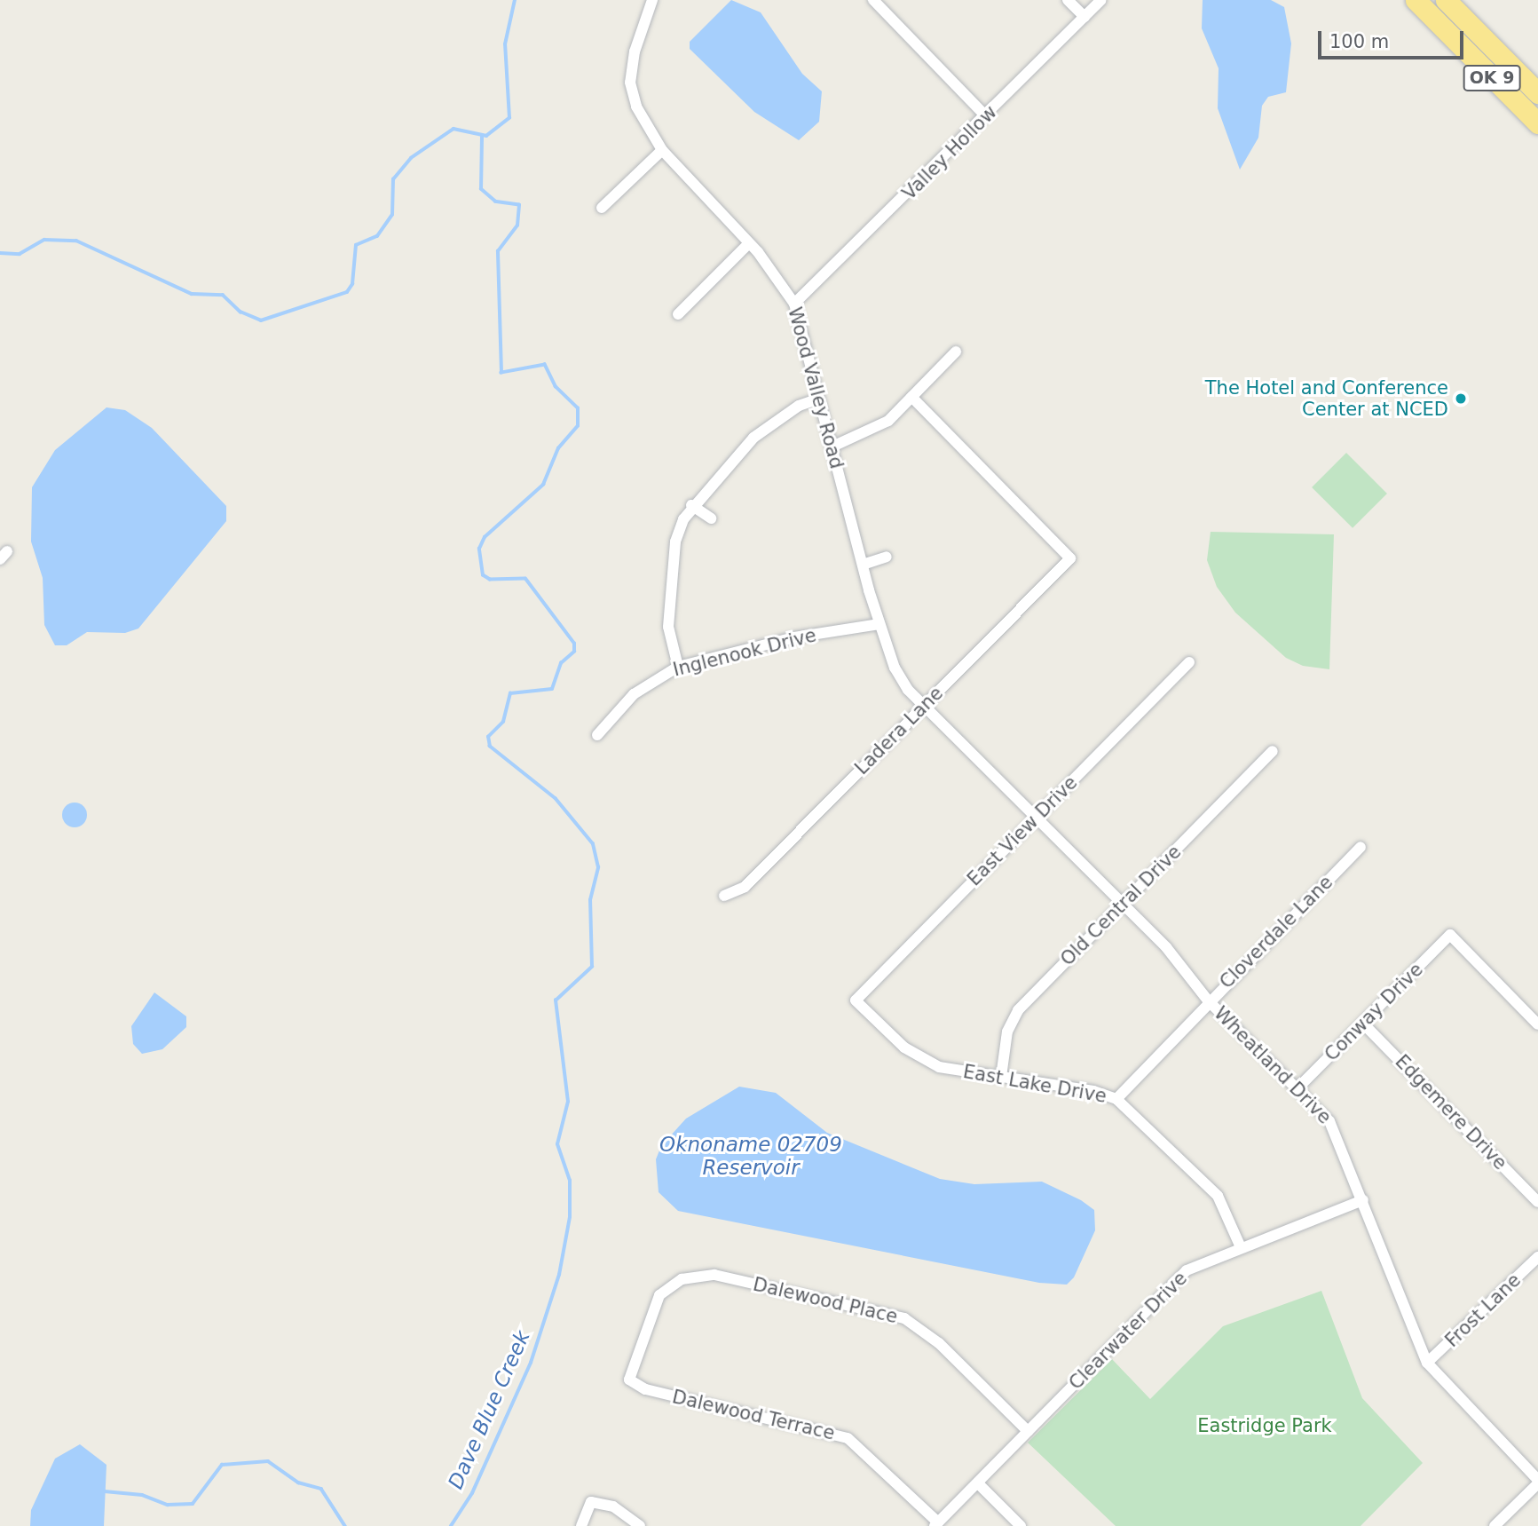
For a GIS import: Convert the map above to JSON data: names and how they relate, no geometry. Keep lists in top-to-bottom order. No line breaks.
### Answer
{"streets":{"highway":["OK 9"],"street":["Valley Hollow","Wood Valley Road","Inglenook Drive","Ladera Lane","East View Drive","Old Central Drive","Cloverdale Lane","Conway Drive","Wheatland Drive","East Lake Drive","Edgemere Drive","Dalewood Place","Frost Lane","Clearwater Drive","Dalewood Terrace"]},"crossings":[["Valley Hollow","Wood Valley Road"],["Wood Valley Road","Inglenook Drive"],["Wood Valley Road","Ladera Lane"],["Wood Valley Road","Wheatland Drive"],["Ladera Lane","Wheatland Drive"],["East View Drive","Wheatland Drive"],["East View Drive","East Lake Drive"],["Old Central Drive","Wheatland Drive"],["Old Central Drive","East Lake Drive"],["Cloverdale Lane","Wheatland Drive"],["Cloverdale Lane","East Lake Drive"],["Conway Drive","Wheatland Drive"],["Conway Drive","Edgemere Drive"],["Wheatland Drive","Frost Lane"],["Wheatland Drive","Clearwater Drive"],["East Lake Drive","Clearwater Drive"],["Dalewood Place","Clearwater Drive"],["Dalewood Place","Dalewood Terrace"],["Clearwater Drive","Dalewood Terrace"]],"water":["Oknoname 02709 Reservoir","Dave Blue Creek"],"parks":["Eastridge Park"],"places":["The Hotel and Conference Center at NCED"],"scale_bar":"100 m"}
